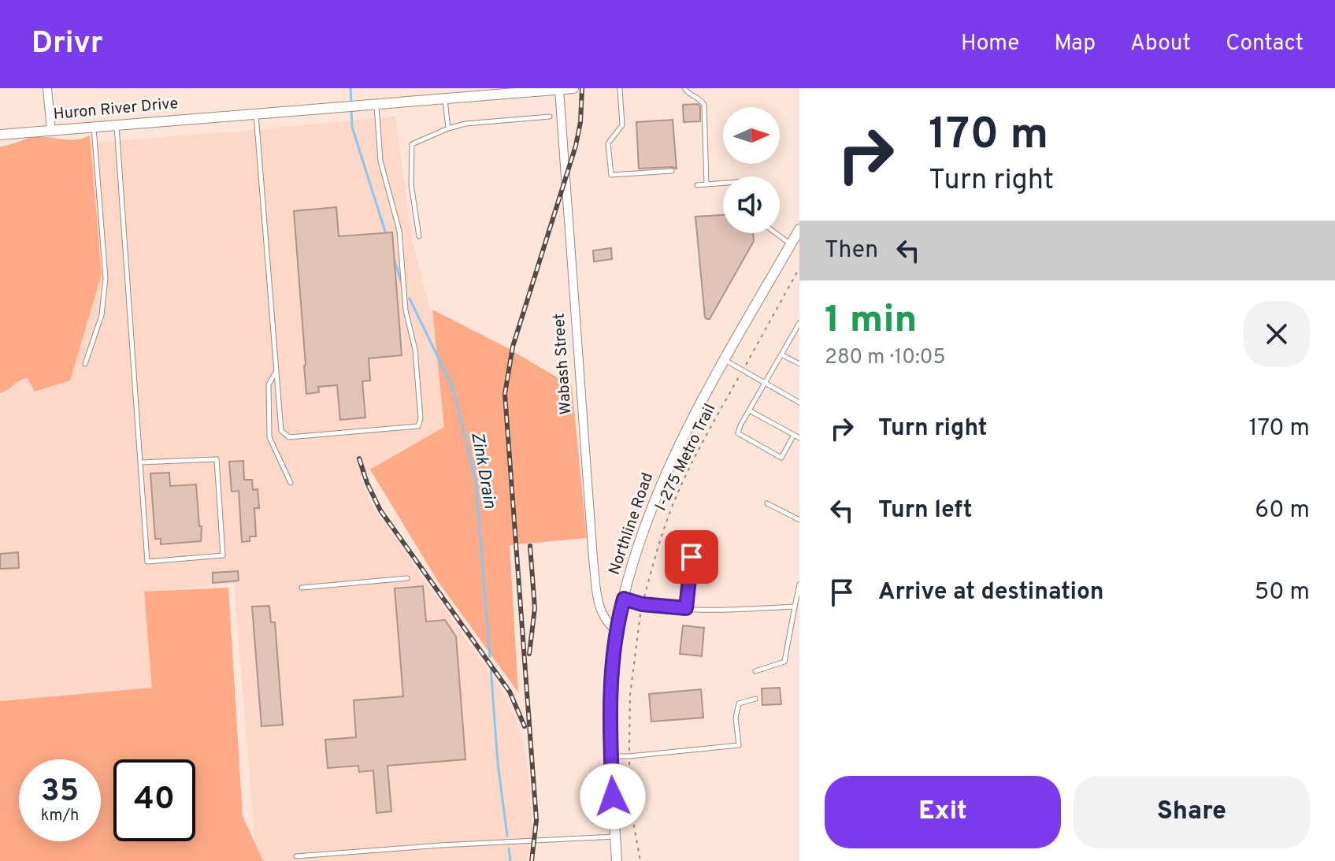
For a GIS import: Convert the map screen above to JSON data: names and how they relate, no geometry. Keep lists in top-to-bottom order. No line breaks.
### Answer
{"streets":{"street":["Huron River Drive","Wabash Street","Northline Road"],"path":["I-275 Metro Trail"]},"crossings":[["Huron River Drive","Wabash Street"],["Wabash Street","Northline Road"]],"water":["Zink Drain"],"north":"right","page":{"header":"Drivr","nav":["Home","Map","About","Contact"],"turn":["170 m","Turn right"],"then":"Then","heading":["1 min","280 m · 10:05"],"list":[{"name":"Turn right","value":"170 m"},{"name":"Turn left","value":"60 m"},{"name":"Arrive at destination","value":"50 m"}],"speed":"35 km/h","limit":"40","buttons":["Exit","Share"]}}
